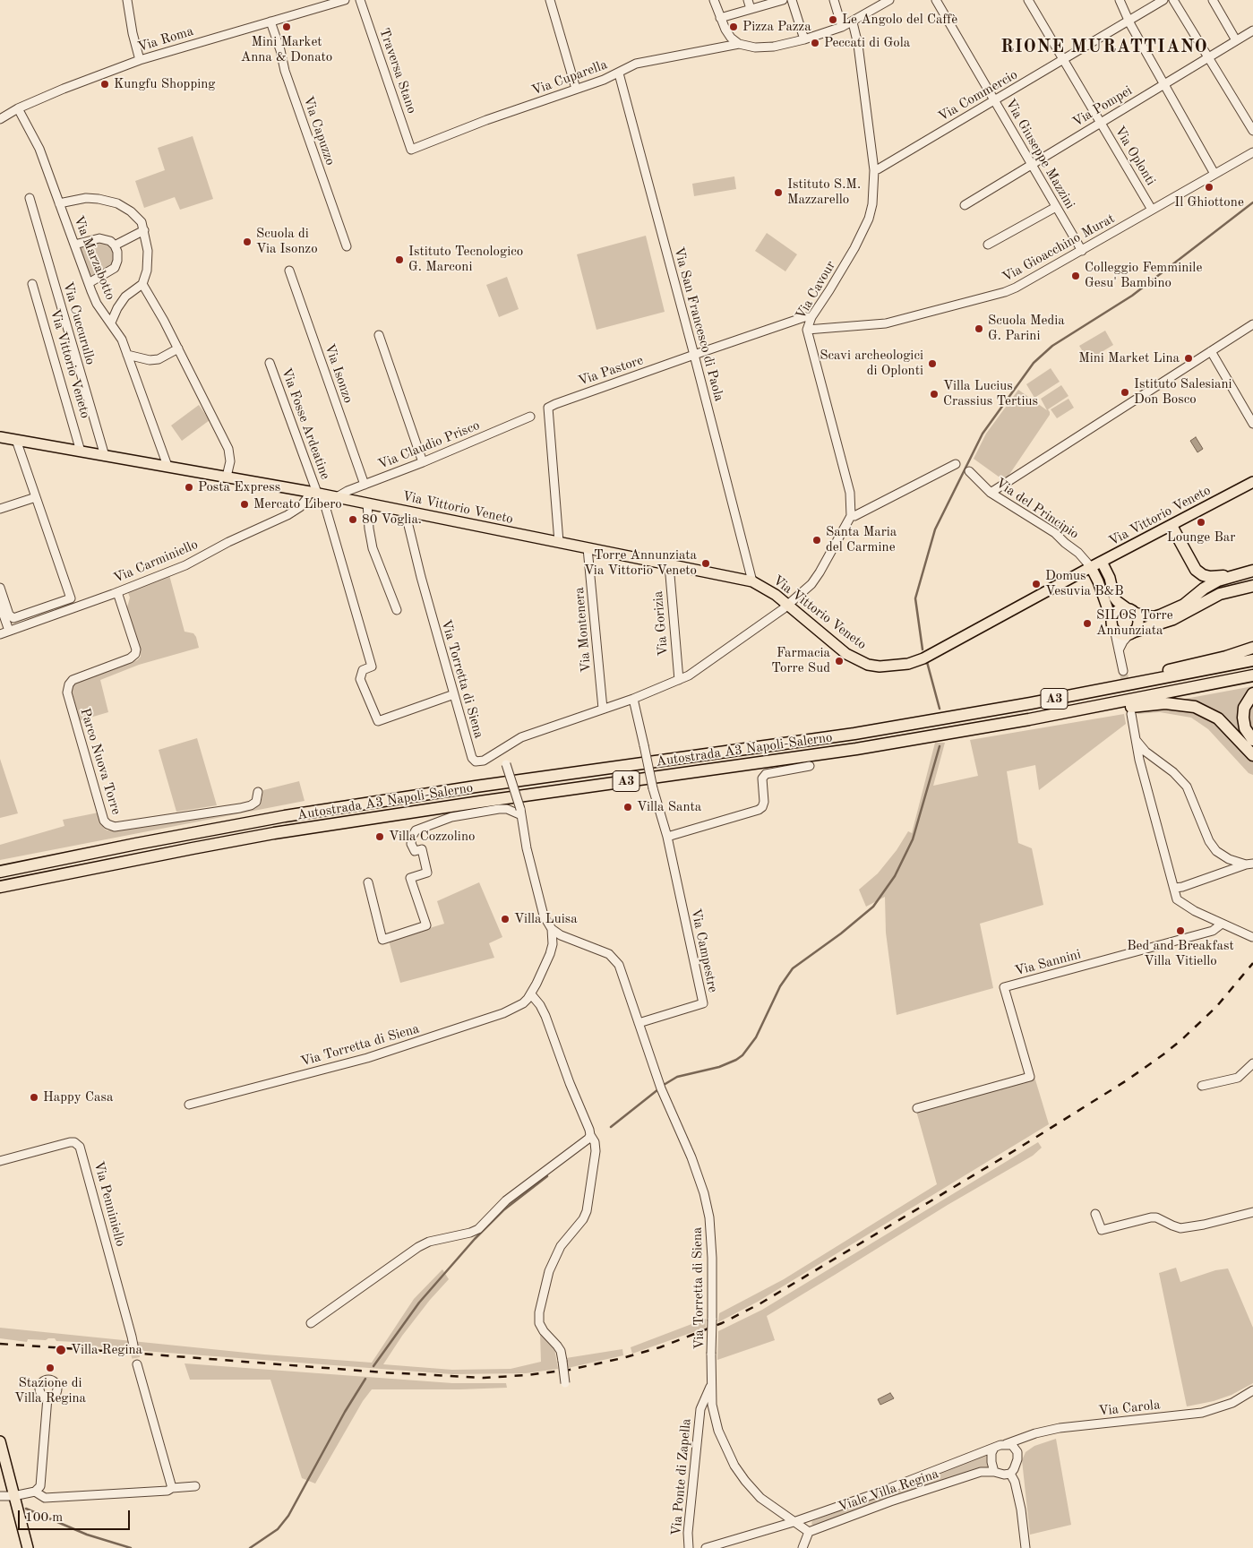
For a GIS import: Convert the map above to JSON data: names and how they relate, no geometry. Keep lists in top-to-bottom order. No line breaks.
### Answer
{"streets":{"highway":["A3","Autostrada A3 Napoli-Salerno"],"main road":["Via Vittorio Veneto"],"street":["Via Roma","Traversa Stano","Via Cuparella","Via Commercio","Via Pompei","Via Capuzzo","Via Giuseppe Mazzini","Via Oplonti","Via Gioacchino Murat","Via Marzabotto","Via Cavour","Via Cuccurullo","Via San Francesco di Paola","Via Pastore","Via Isonzo","Via Fosse Ardeatine","Via Claudio Prisco","Via del Principio","Via Carminiello","Via Gorizia","Via Montenera","Via Torretta di Siena","Parco Nuova Torre","Via Campestre","Via Sannini","Via Penniniello","Via Carola","Via Ponte di Zapella","Viale Villa Regina"]},"crossings":[["Via Roma","Via Capuzzo"],["Via Roma","Via Marzabotto"],["Traversa Stano","Via Cuparella"],["Via Cuparella","Via Cavour"],["Via Cuparella","Via San Francesco di Paola"],["Via Commercio","Via Giuseppe Mazzini"],["Via Commercio","Via Oplonti"],["Via Commercio","Via Cavour"],["Via Pompei","Via Giuseppe Mazzini"],["Via Pompei","Via Oplonti"],["Via Giuseppe Mazzini","Via Gioacchino Murat"],["Via Oplonti","Via Gioacchino Murat"],["Via Gioacchino Murat","Via Cavour"],["Via Marzabotto","Via Vittorio Veneto"],["Via Cavour","Via Pastore"],["Via Cuccurullo","Via Vittorio Veneto"],["Via San Francesco di Paola","Via Vittorio Veneto"],["Via San Francesco di Paola","Via Pastore"],["Via Vittorio Veneto","Via Pastore"],["Via Vittorio Veneto","Via Fosse Ardeatine"],["Via Vittorio Veneto","Via Claudio Prisco"],["Via Vittorio Veneto","Via del Principio"],["Via Vittorio Veneto","Via Carminiello"],["Via Vittorio Veneto","Via Gorizia"],["Via Vittorio Veneto","Via Montenera"],["Via Vittorio Veneto","Via Torretta di Siena"],["Via Isonzo","Via Claudio Prisco"],["Via Fosse Ardeatine","Via Carminiello"],["Via Fosse Ardeatine","Via Torretta di Siena"],["Via Carminiello","Parco Nuova Torre"],["Via Torretta di Siena","Via Campestre"],["Via Torretta di Siena","Via Ponte di Zapella"],["Via Torretta di Siena","Viale Villa Regina"],["Via Carola","Viale Villa Regina"]],"districts":["RIONE MURATTIANO"],"places":["Le Angolo del Caffè","Mini Market Anna & Donato","Pizza Pazza","Peccati di Gola","Kungfu Shopping","Il Ghiottone","Istituto S.M. Mazzarello","Scuola di Via Isonzo","Istituto Tecnologico G. Marconi","Colleggio Femminile Gesu' Bambino","Scuola Media G. Parini","Mini Market Lina","Scavi archeologici di Oplonti","Istituto Salesiani Don Bosco","Villa Lucius Crassius Tertius","Posta Express","Mercato Libero","80 Voglia.","Lounge Bar","Santa Maria del Carmine","Torre Annunziata Via Vittorio Veneto","Domus Vesuvia B&B","SILOS Torre Annunziata","Farmacia Torre Sud","Villa Santa","Villa Cozzolino","Villa Luisa","Bed and Breakfast Villa Vitiello","Happy Casa","Villa Regina","Stazione di Villa Regina"],"scale_bar":"100 m"}
